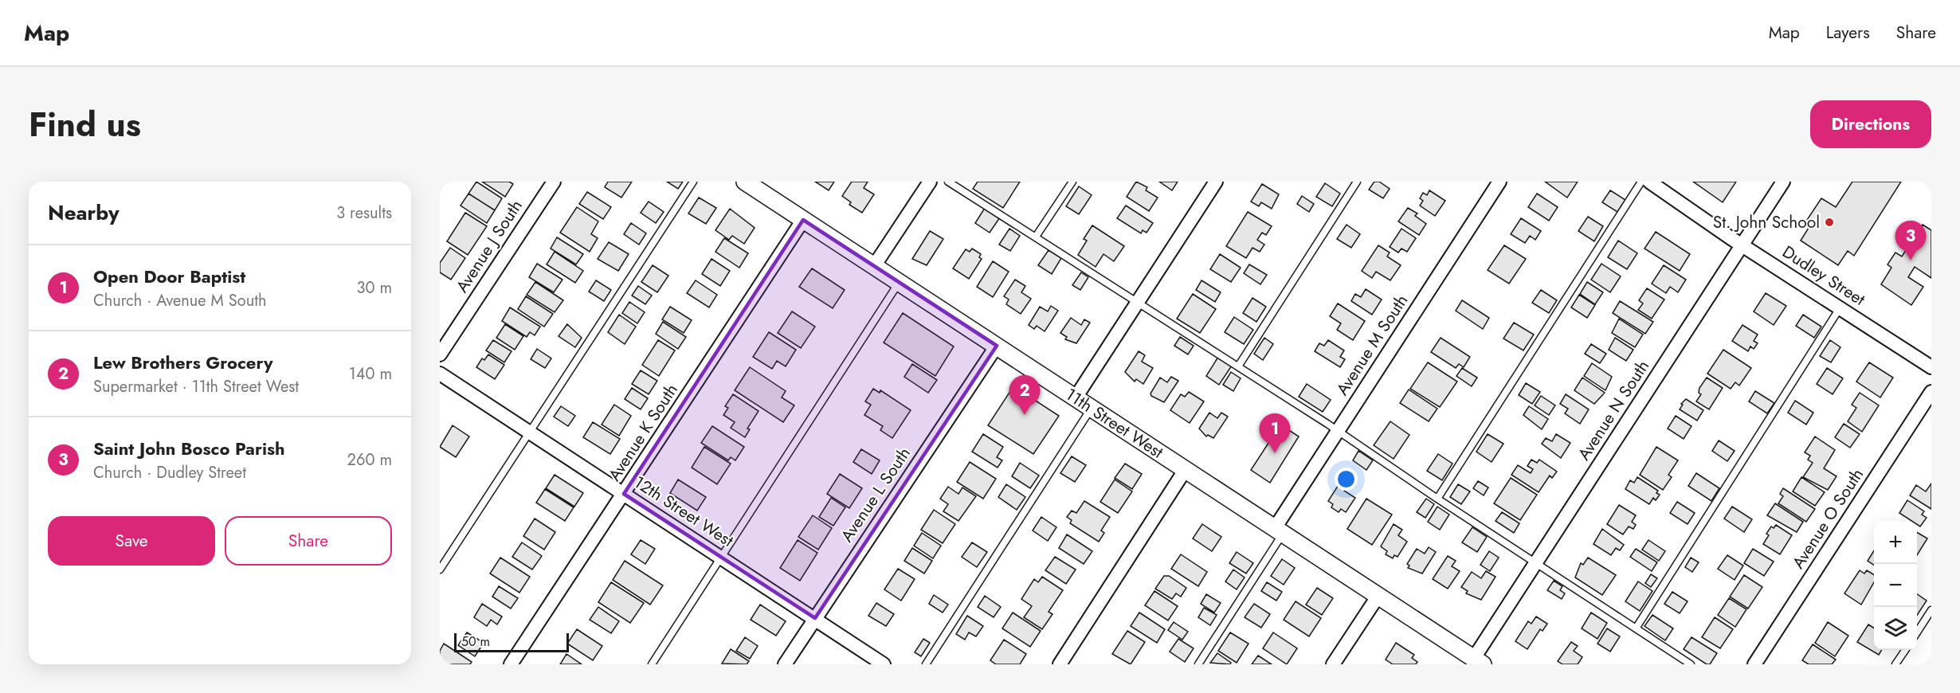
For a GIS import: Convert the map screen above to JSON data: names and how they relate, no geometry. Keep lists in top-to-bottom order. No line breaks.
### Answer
{"streets":{"street":["Avenue J South","Dudley Street","Avenue M South","Avenue N South","11th Street West","Avenue K South","Avenue L South","12th Street West","Avenue O South"]},"crossings":[["Dudley Street","Avenue N South"],["Avenue M South","11th Street West"],["Avenue N South","11th Street West"],["11th Street West","Avenue K South"],["11th Street West","Avenue L South"],["Avenue K South","12th Street West"],["Avenue L South","12th Street West"]],"places":["St. John School"],"scale_bar":"50 m","page":{"header":"Map","nav":["Map","Layers","Share"],"title":"Find us","buttons":["Directions",["Save","Share"]],"heading":["Nearby","3 results"],"pins":["3","2","1"],"list":[{"mark":"1","name":"Open Door Baptist","note":"Church · Avenue M South","value":"30 m"},{"mark":"2","name":"Lew Brothers Grocery","note":"Supermarket · 11th Street West","value":"140 m"},{"mark":"3","name":"Saint John Bosco Parish","note":"Church · Dudley Street","value":"260 m"}],"map_buttons":["+","−"],"scale":"50 m"}}
